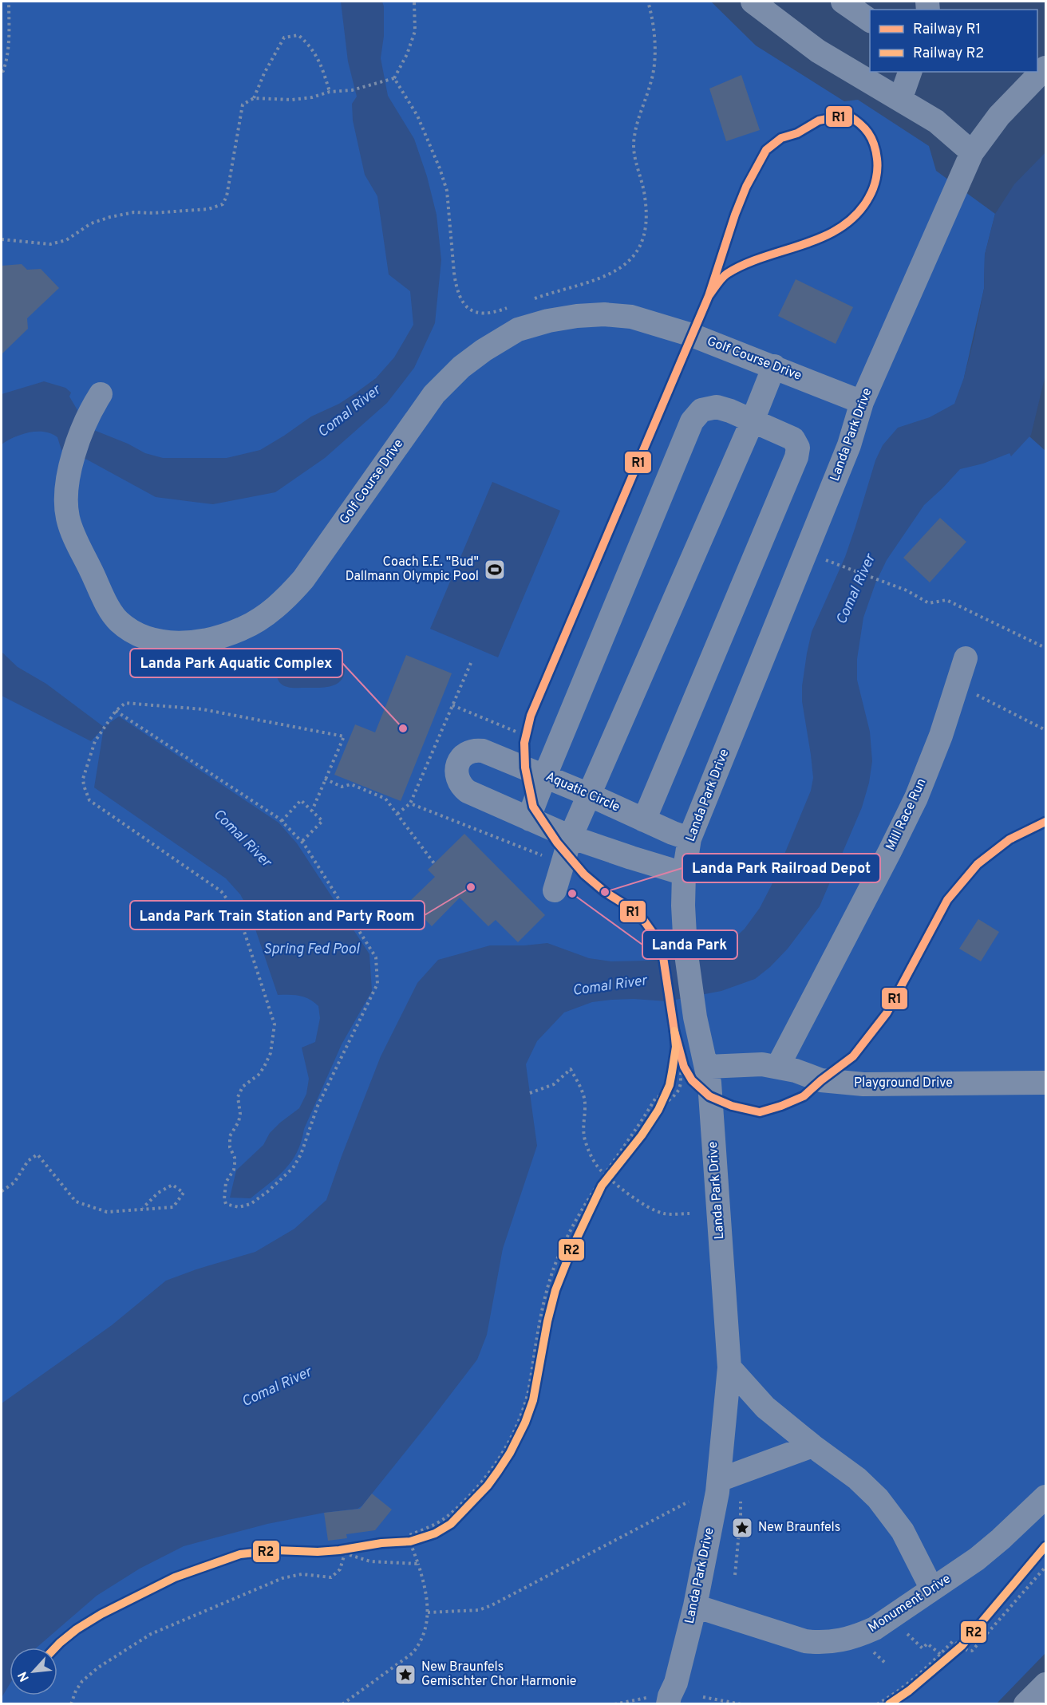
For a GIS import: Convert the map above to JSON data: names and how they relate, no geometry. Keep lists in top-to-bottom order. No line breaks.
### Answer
{"streets":{"street":["Golf Course Drive","Landa Park Drive","Aquatic Circle","Mill Race Run","Playground Drive","Monument Drive"]},"crossings":[["Golf Course Drive","Landa Park Drive"],["Landa Park Drive","Aquatic Circle"],["Landa Park Drive","Playground Drive"],["Landa Park Drive","Monument Drive"],["Mill Race Run","Playground Drive"]],"water":["Comal River","Spring Fed Pool"],"places":{"sports":["Coach E.E. \"Bud\" Dallmann Olympic Pool"],"other":["Landa Park Aquatic Complex","Landa Park Train Station and Party Room","Landa Park Railroad Depot","Landa Park"],"place":["New Braunfels","New Braunfels Gemischter Chor Harmonie"]},"lines":["rail line R1","rail line R2"],"legend":["Railway R1","Railway R2"],"north":"bottom left"}
